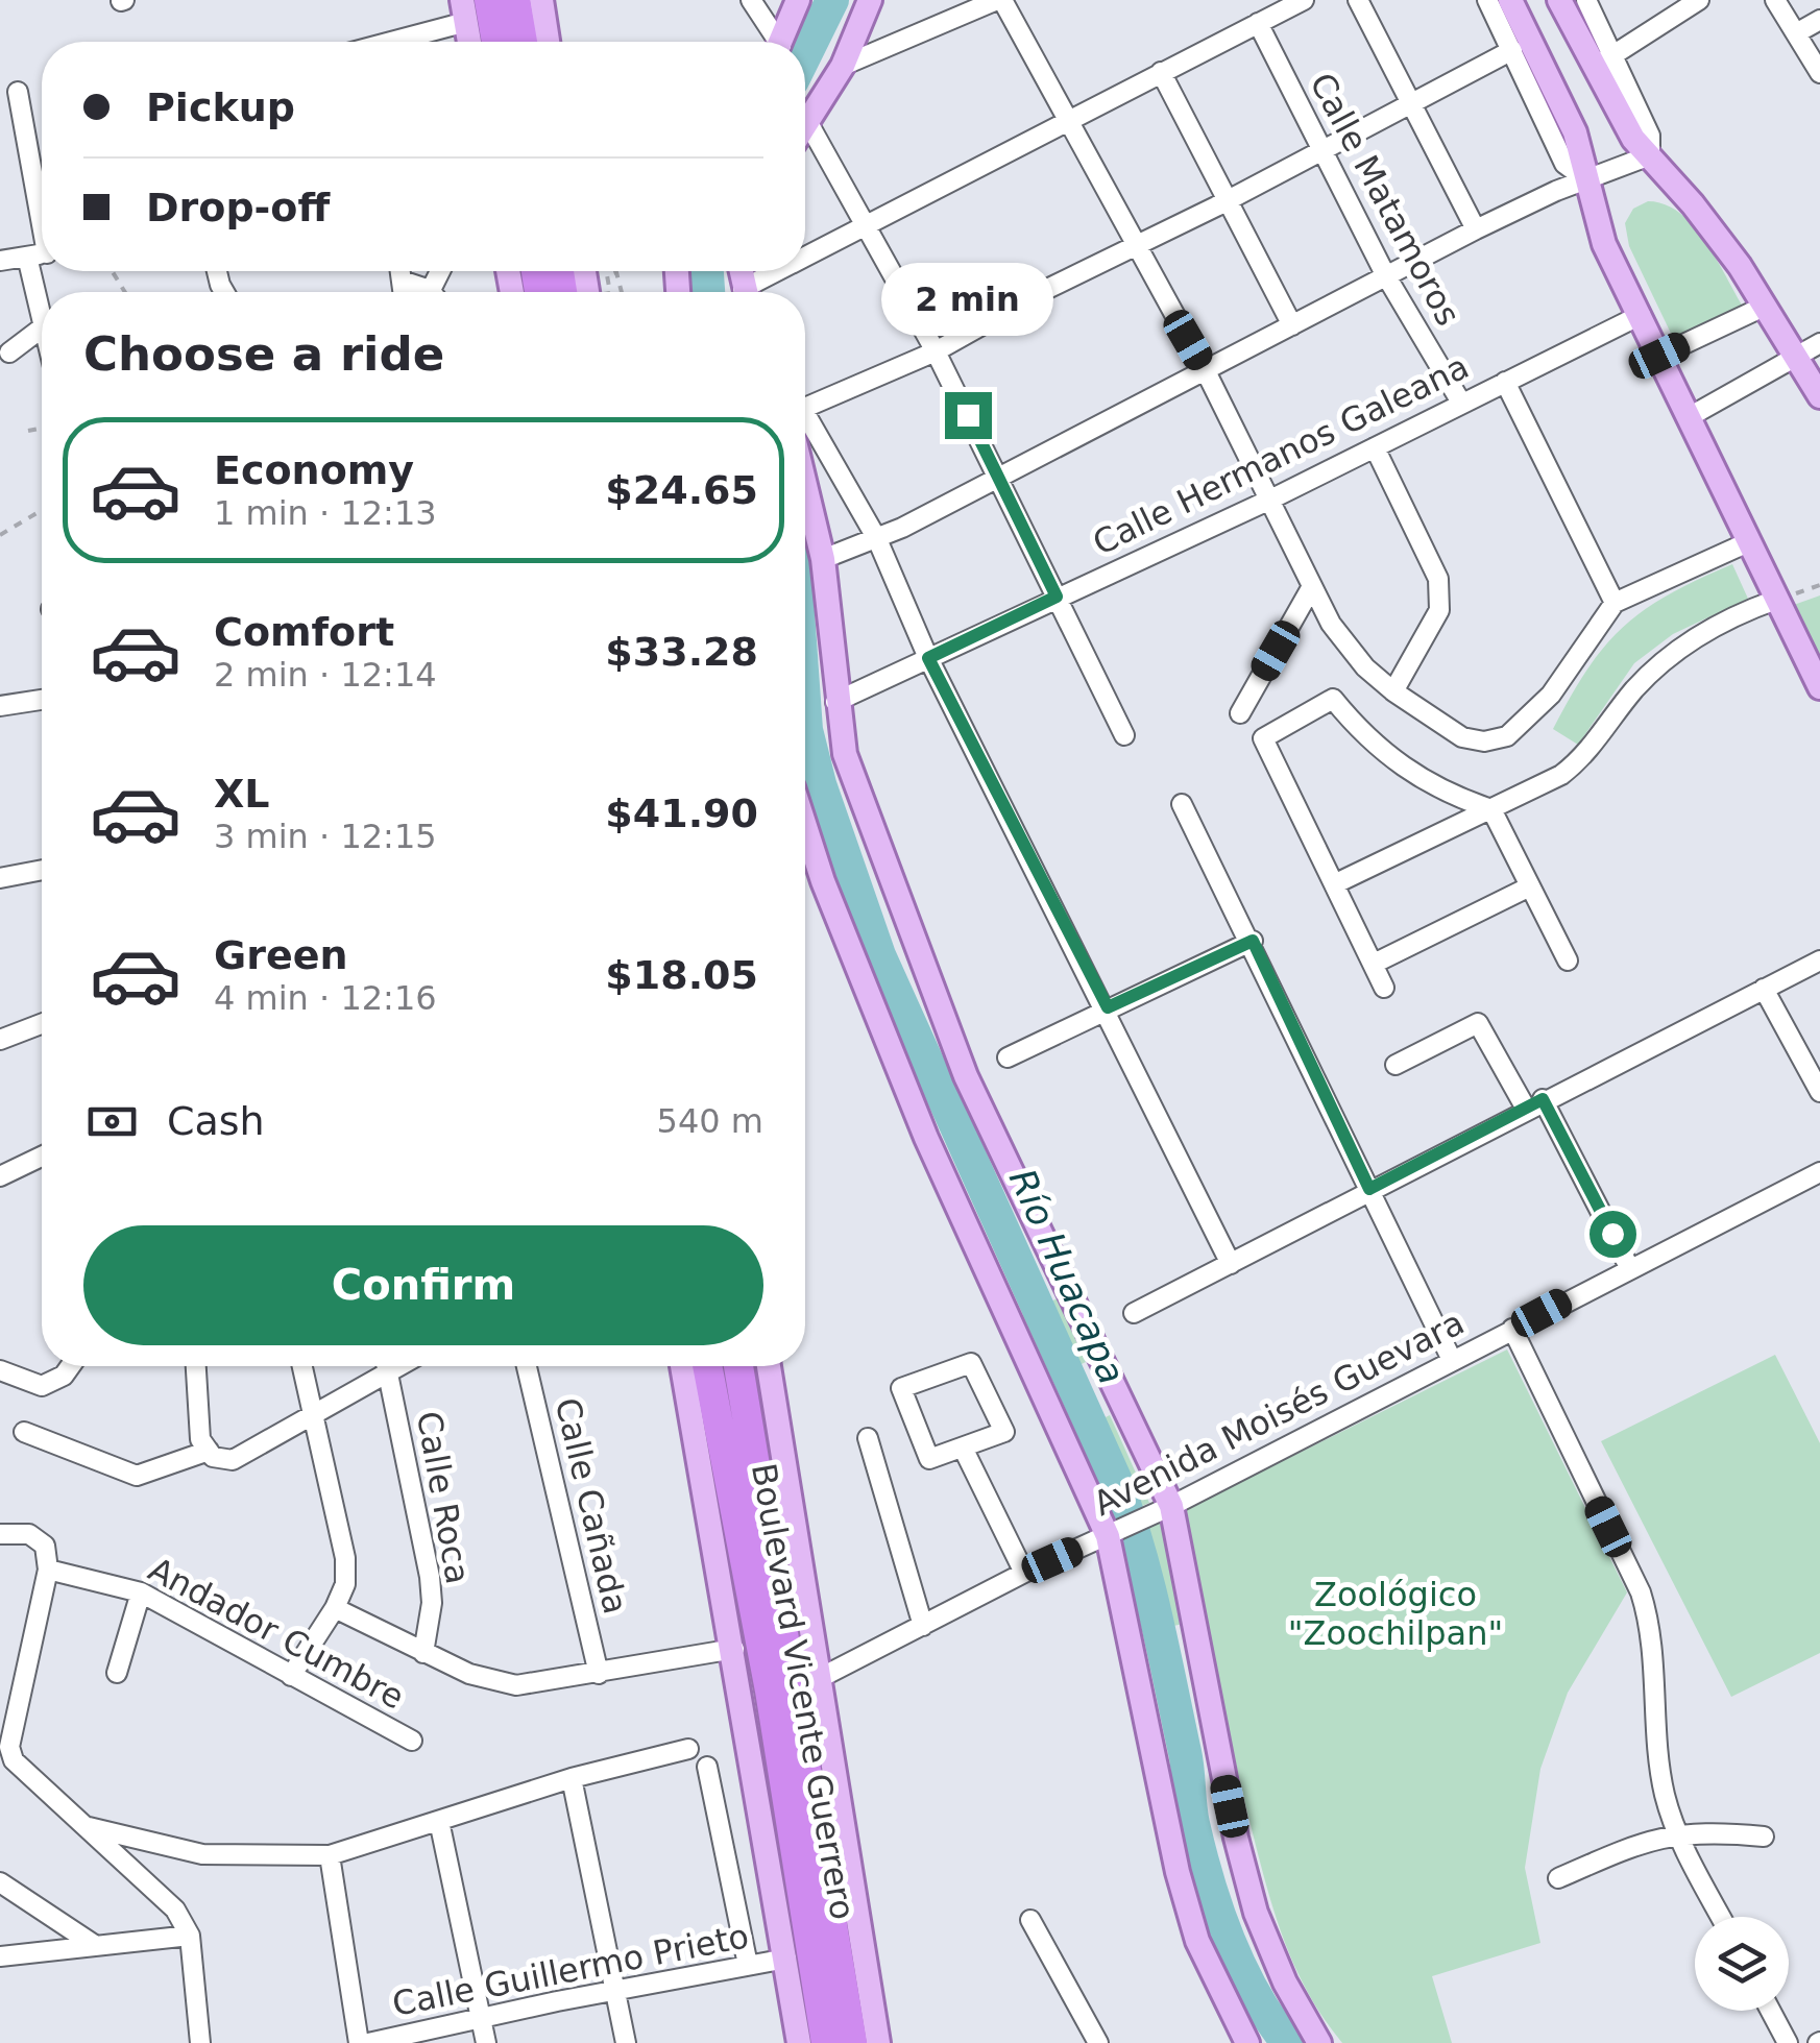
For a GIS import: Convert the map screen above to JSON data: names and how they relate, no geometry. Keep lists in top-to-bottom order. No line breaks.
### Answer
{"streets":{"highway":["Boulevard Vicente Guerrero"],"street":["Calle Matamoros","Calle Hermanos Galeana","Avenida Moisés Guevara","Calle Roca","Calle Cañada","Andador Cumbre","Calle Guillermo Prieto"]},"crossings":[["Calle Matamoros","Calle Hermanos Galeana"],["Avenida Moisés Guevara","Boulevard Vicente Guerrero"],["Boulevard Vicente Guerrero","Calle Guillermo Prieto"]],"water":["Río Huacapa"],"parks":["Zoológico \"Zoochilpan\""],"page":{"banner":["Pickup","Drop-off"],"bubble":"2 min","heading":"Choose a ride","list":[{"name":"Economy","note":"1 min · 12:13","value":"$24.65"},{"name":"Comfort","note":"2 min · 12:14","value":"$33.28"},{"name":"XL","note":"3 min · 12:15","value":"$41.90"},{"name":"Green","note":"4 min · 12:16","value":"$18.05"}],"pay":["Cash","540 m"],"buttons":"Confirm"}}
